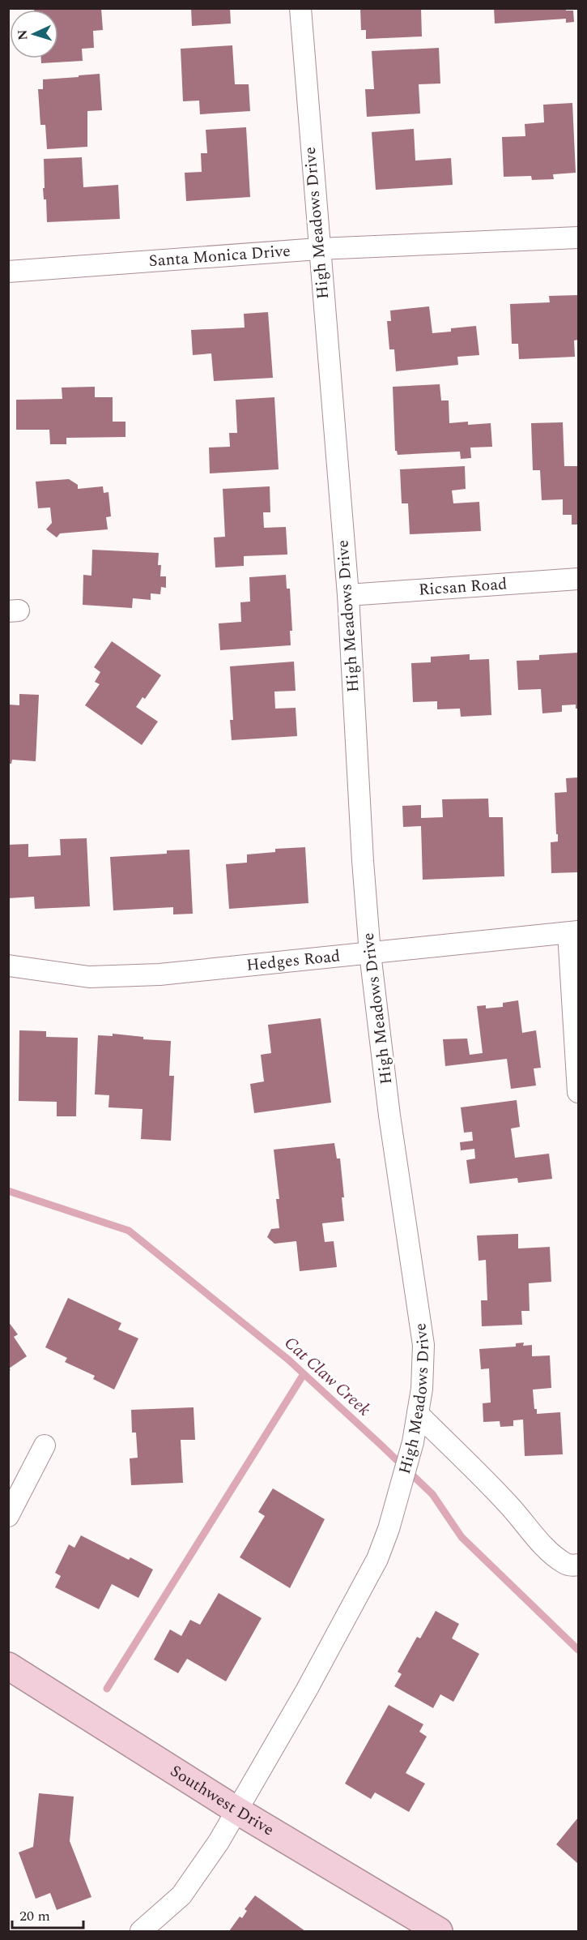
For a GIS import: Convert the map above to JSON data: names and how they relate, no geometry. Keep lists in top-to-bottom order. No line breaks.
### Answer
{"streets":{"main road":["Southwest Drive"],"street":["High Meadows Drive","Santa Monica Drive","Ricsan Road","Hedges Road"]},"crossings":[["High Meadows Drive","Santa Monica Drive"],["High Meadows Drive","Ricsan Road"],["High Meadows Drive","Hedges Road"],["High Meadows Drive","Southwest Drive"]],"water":["Cat Claw Creek"],"scale_bar":"20 m","north":"left"}
